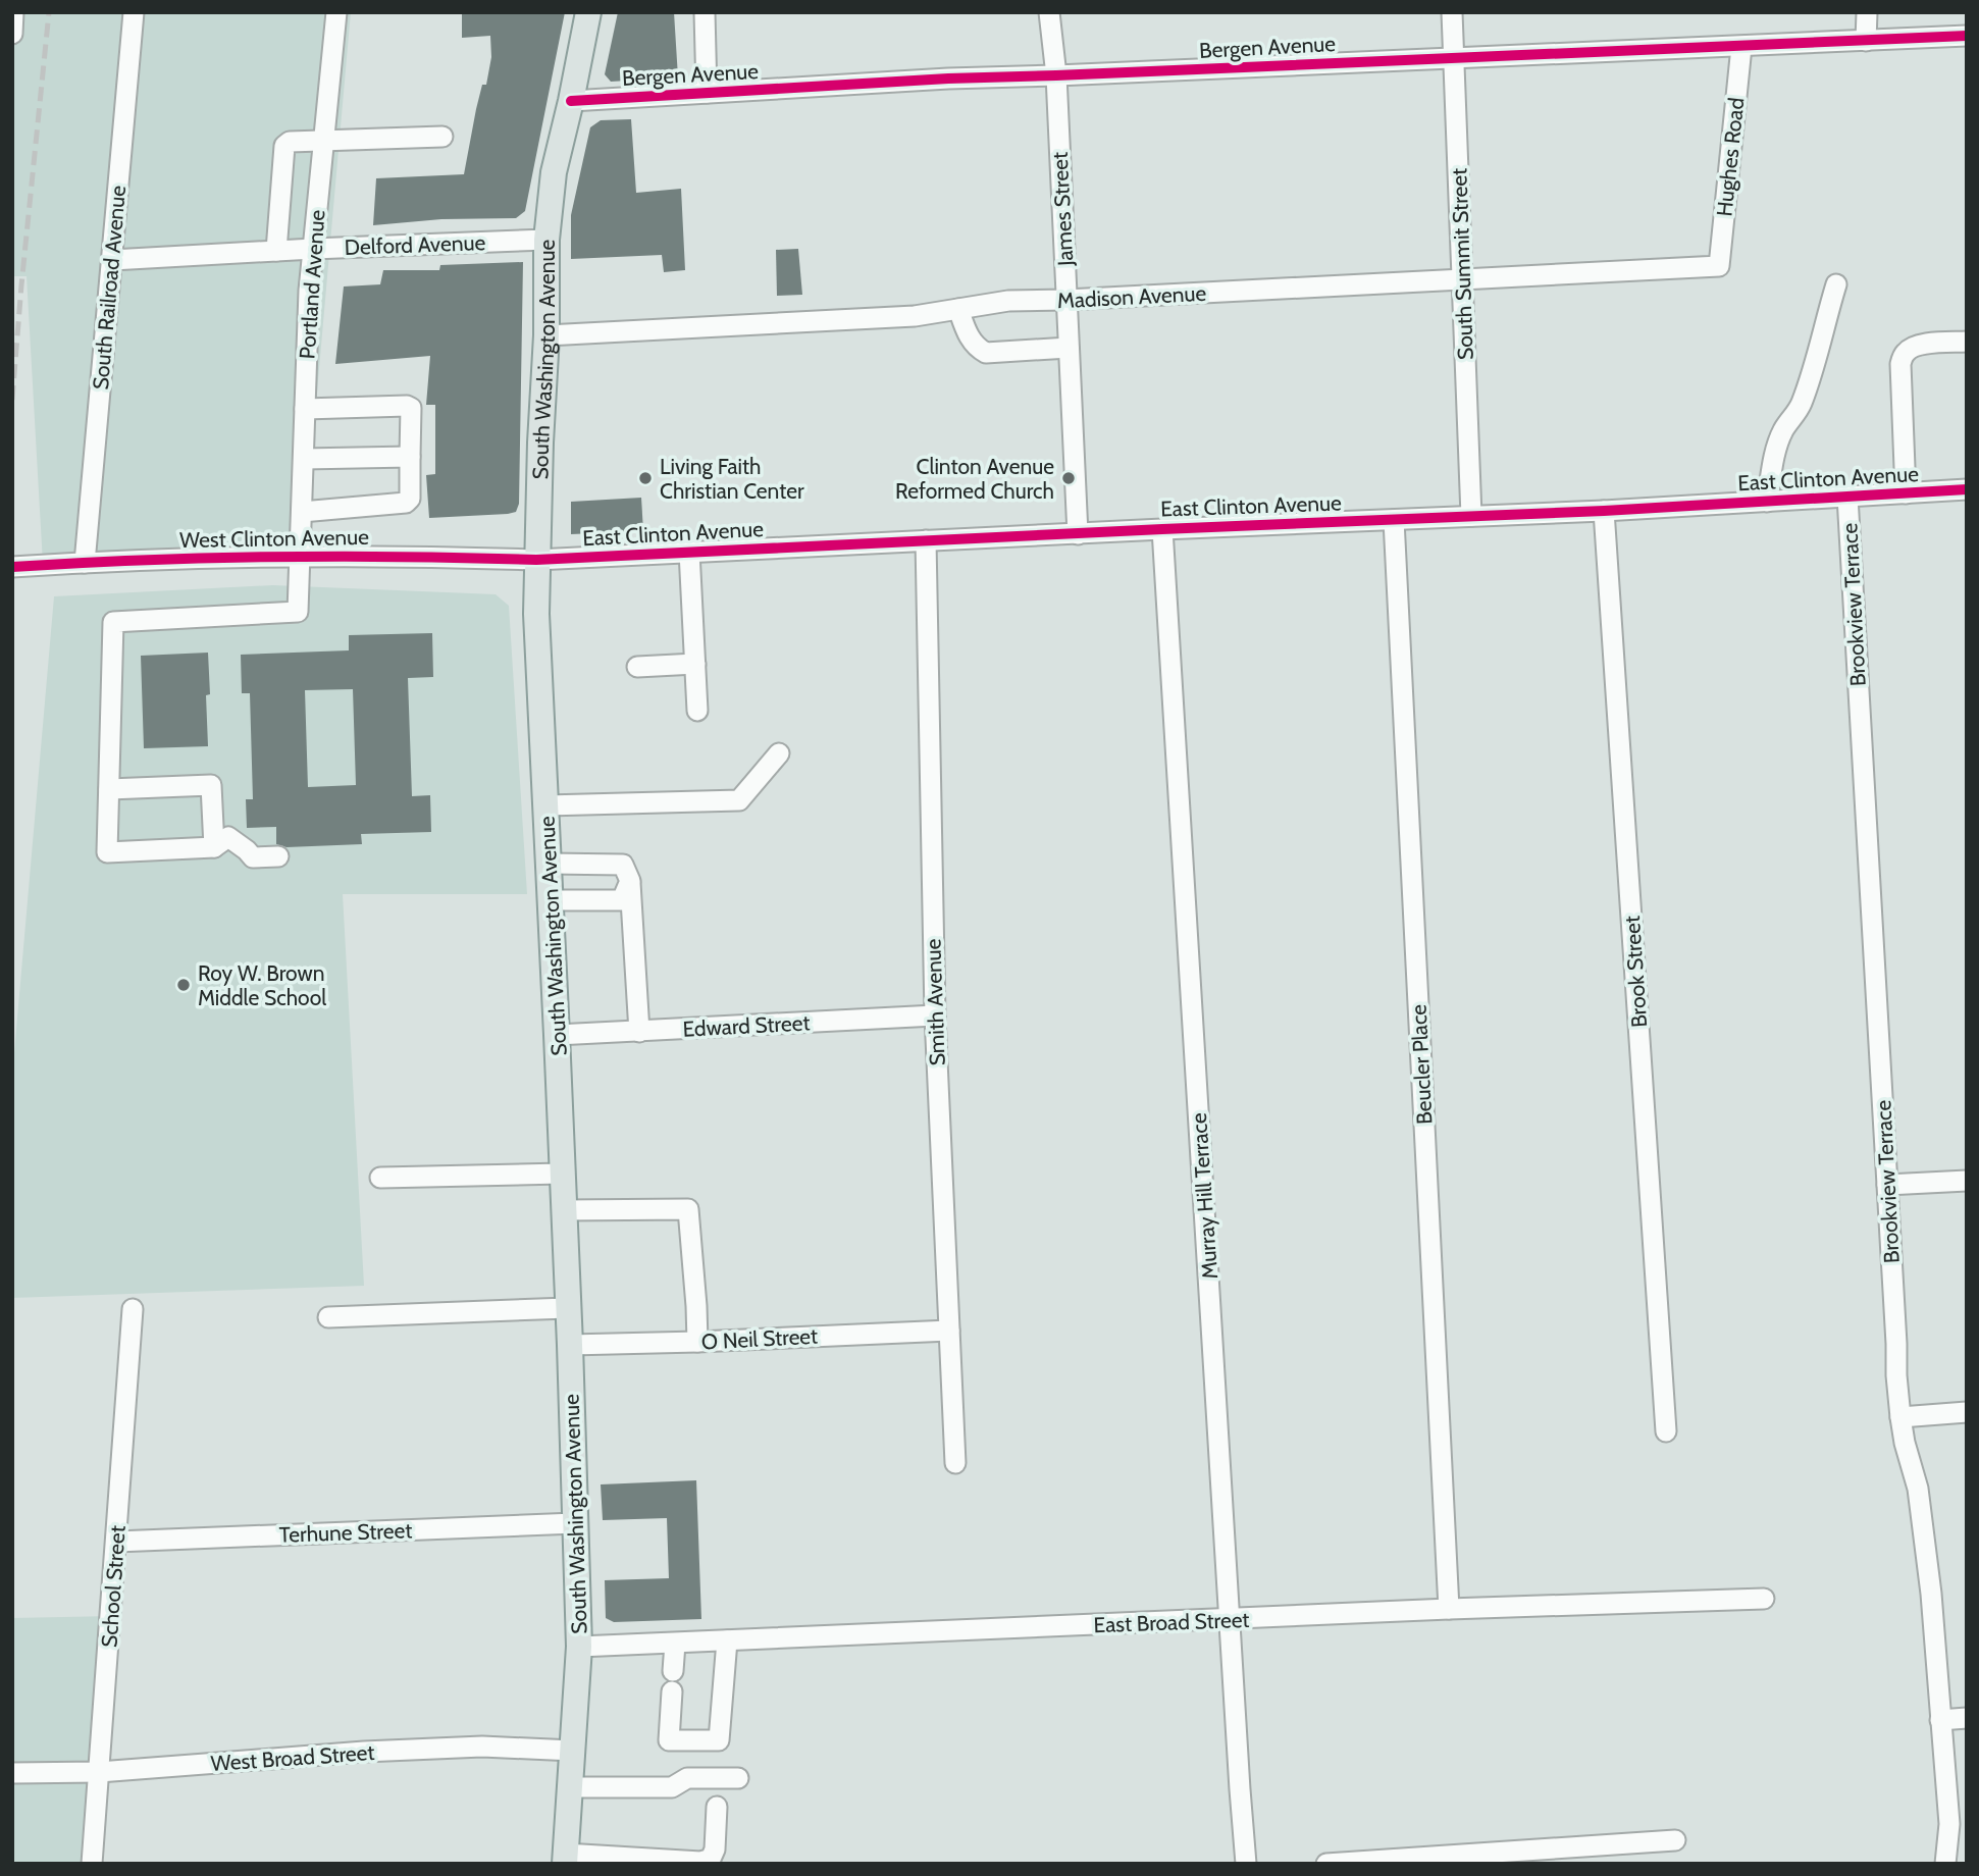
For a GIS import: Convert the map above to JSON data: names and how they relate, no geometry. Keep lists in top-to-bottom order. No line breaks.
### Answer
{"streets":{"main road":["South Washington Avenue"],"street":["Bergen Avenue","Hughes Road","James Street","Delford Avenue","South Summit Street","Portland Avenue","South Railroad Avenue","Madison Avenue","East Clinton Avenue","West Clinton Avenue","Brookview Terrace","Brook Street","Smith Avenue","Edward Street","Beucler Place","Murray Hill Terrace","O Neil Street","Terhune Street","School Street","East Broad Street","West Broad Street"]},"crossings":[["Bergen Avenue","Hughes Road"],["Bergen Avenue","James Street"],["Bergen Avenue","South Summit Street"],["Bergen Avenue","South Washington Avenue"],["Hughes Road","Madison Avenue"],["James Street","Madison Avenue"],["James Street","East Clinton Avenue"],["Delford Avenue","Portland Avenue"],["Delford Avenue","South Railroad Avenue"],["Delford Avenue","South Washington Avenue"],["South Summit Street","Madison Avenue"],["South Summit Street","East Clinton Avenue"],["Portland Avenue","West Clinton Avenue"],["South Railroad Avenue","West Clinton Avenue"],["Madison Avenue","South Washington Avenue"],["South Washington Avenue","East Clinton Avenue"],["South Washington Avenue","West Clinton Avenue"],["South Washington Avenue","Edward Street"],["South Washington Avenue","O Neil Street"],["South Washington Avenue","Terhune Street"],["South Washington Avenue","East Broad Street"],["South Washington Avenue","West Broad Street"],["East Clinton Avenue","West Clinton Avenue"],["East Clinton Avenue","Brookview Terrace"],["East Clinton Avenue","Brook Street"],["East Clinton Avenue","Smith Avenue"],["East Clinton Avenue","Beucler Place"],["East Clinton Avenue","Murray Hill Terrace"],["Smith Avenue","Edward Street"],["Smith Avenue","O Neil Street"],["Beucler Place","East Broad Street"],["Murray Hill Terrace","East Broad Street"],["Terhune Street","School Street"],["School Street","West Broad Street"]],"places":["Living Faith Christian Center","Clinton Avenue Reformed Church","Roy W. Brown Middle School"]}
